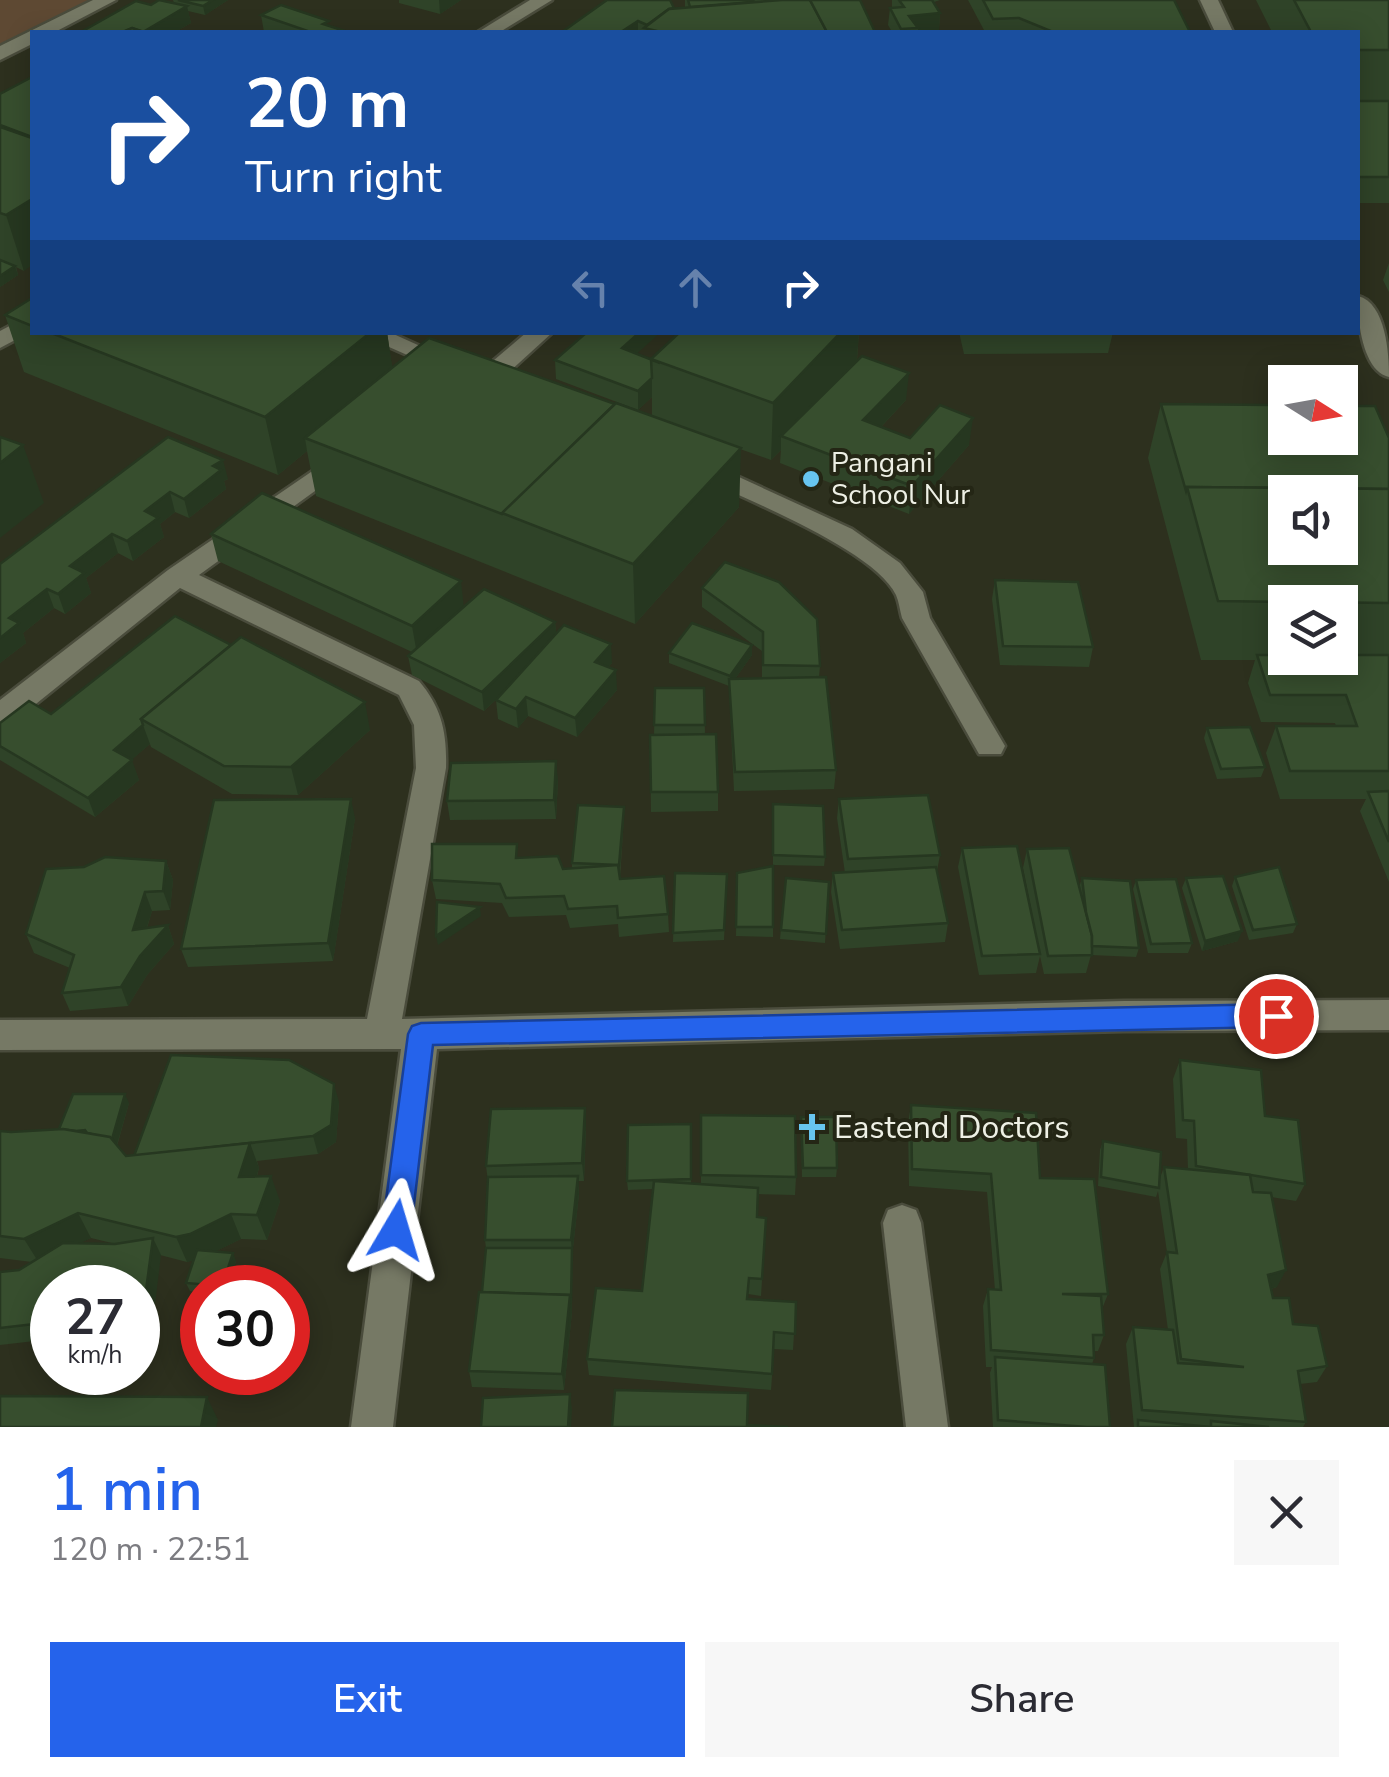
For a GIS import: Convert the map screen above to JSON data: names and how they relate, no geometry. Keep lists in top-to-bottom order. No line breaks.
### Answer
{"places":{"other":["Pangani School Nur"],"health":["Eastend Doctors"]},"north":"right","page":{"turn":["20 m","Turn right"],"speed":"27 km/h","limit":"30","heading":["1 min","120 m · 22:51"],"buttons":["Exit","Share"]}}
